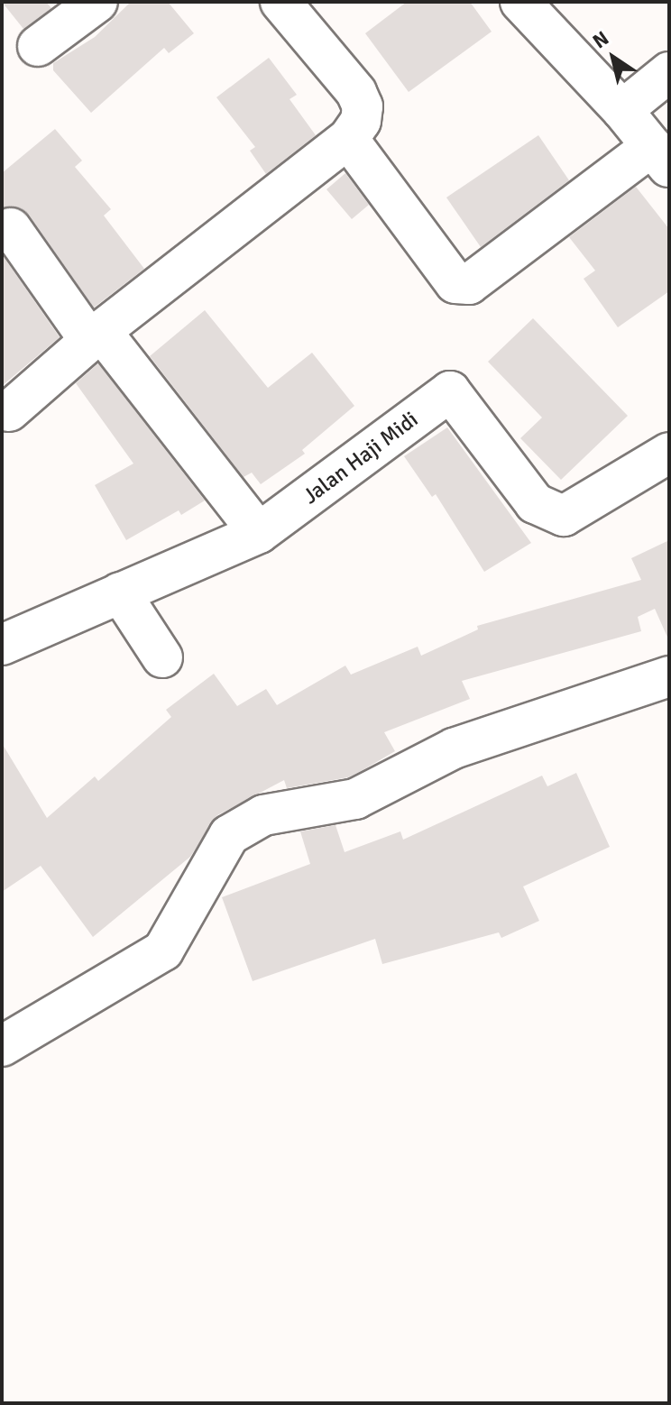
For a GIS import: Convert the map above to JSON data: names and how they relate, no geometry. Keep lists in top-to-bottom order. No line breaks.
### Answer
{"streets":{"street":["Jalan Haji Midi"]},"north":"top left"}
